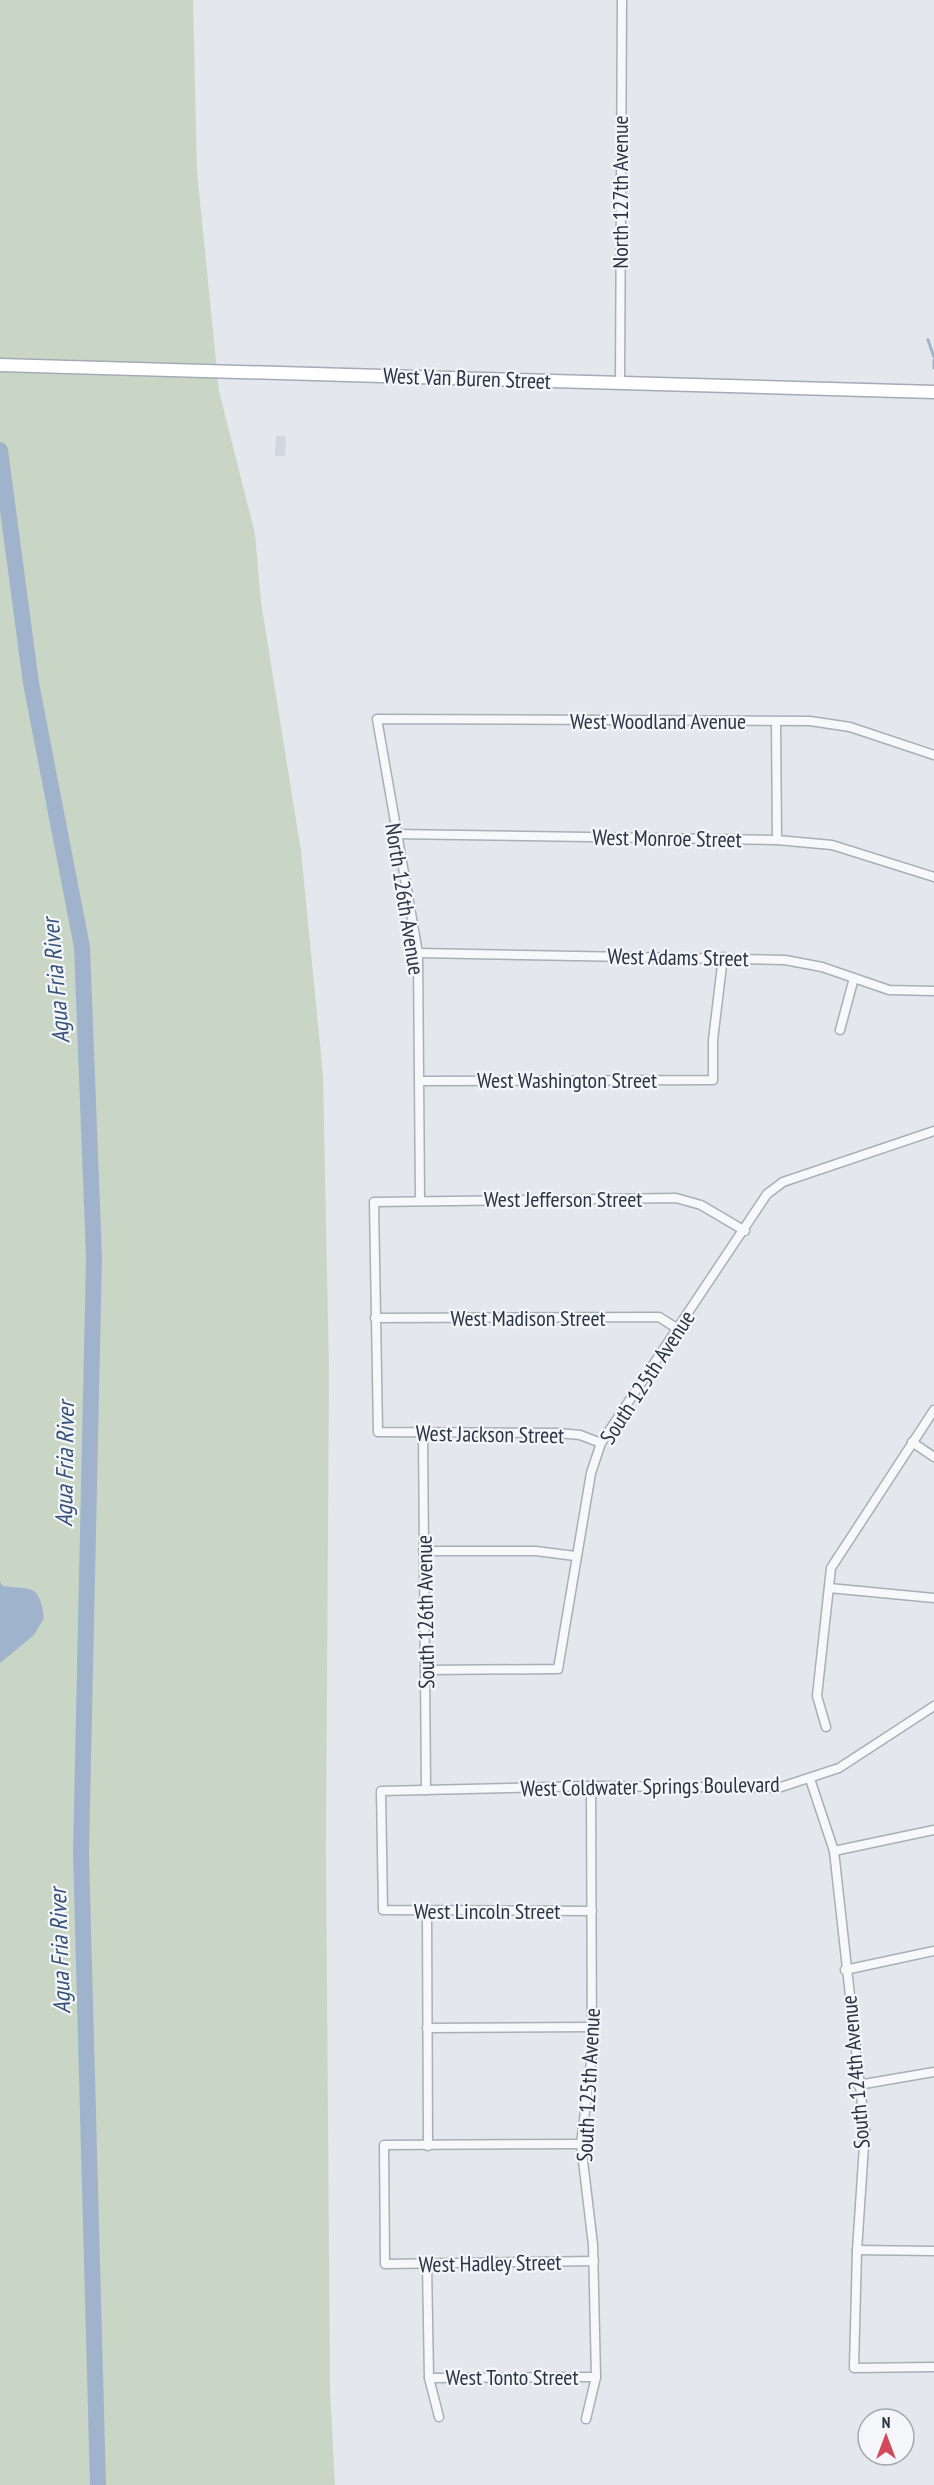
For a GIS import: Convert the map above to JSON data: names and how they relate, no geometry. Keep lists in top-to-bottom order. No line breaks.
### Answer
{"streets":{"main road":["West Van Buren Street"],"street":["North 127th Avenue","West Woodland Avenue","West Monroe Street","North 126th Avenue","West Adams Street","West Washington Street","West Jefferson Street","West Madison Street","South 125th Avenue","West Jackson Street","South 126th Avenue","West Coldwater Springs Boulevard","West Lincoln Street","South 124th Avenue","West Hadley Street","West Tonto Street"]},"crossings":[["North 127th Avenue","West Van Buren Street"],["West Woodland Avenue","North 126th Avenue"],["West Monroe Street","North 126th Avenue"],["North 126th Avenue","West Adams Street"],["North 126th Avenue","West Washington Street"],["West Adams Street","West Washington Street"],["West Jefferson Street","West Madison Street"],["West Jefferson Street","South 125th Avenue"],["West Jefferson Street","West Jackson Street"],["West Madison Street","South 125th Avenue"],["West Madison Street","West Jackson Street"],["South 125th Avenue","West Jackson Street"],["South 125th Avenue","South 126th Avenue"],["South 125th Avenue","West Coldwater Springs Boulevard"],["South 125th Avenue","West Lincoln Street"],["South 125th Avenue","West Hadley Street"],["South 125th Avenue","West Tonto Street"],["West Jackson Street","South 126th Avenue"],["South 126th Avenue","West Coldwater Springs Boulevard"],["West Coldwater Springs Boulevard","West Lincoln Street"],["West Coldwater Springs Boulevard","South 124th Avenue"]],"water":["Agua Fria River"],"north":"top"}
